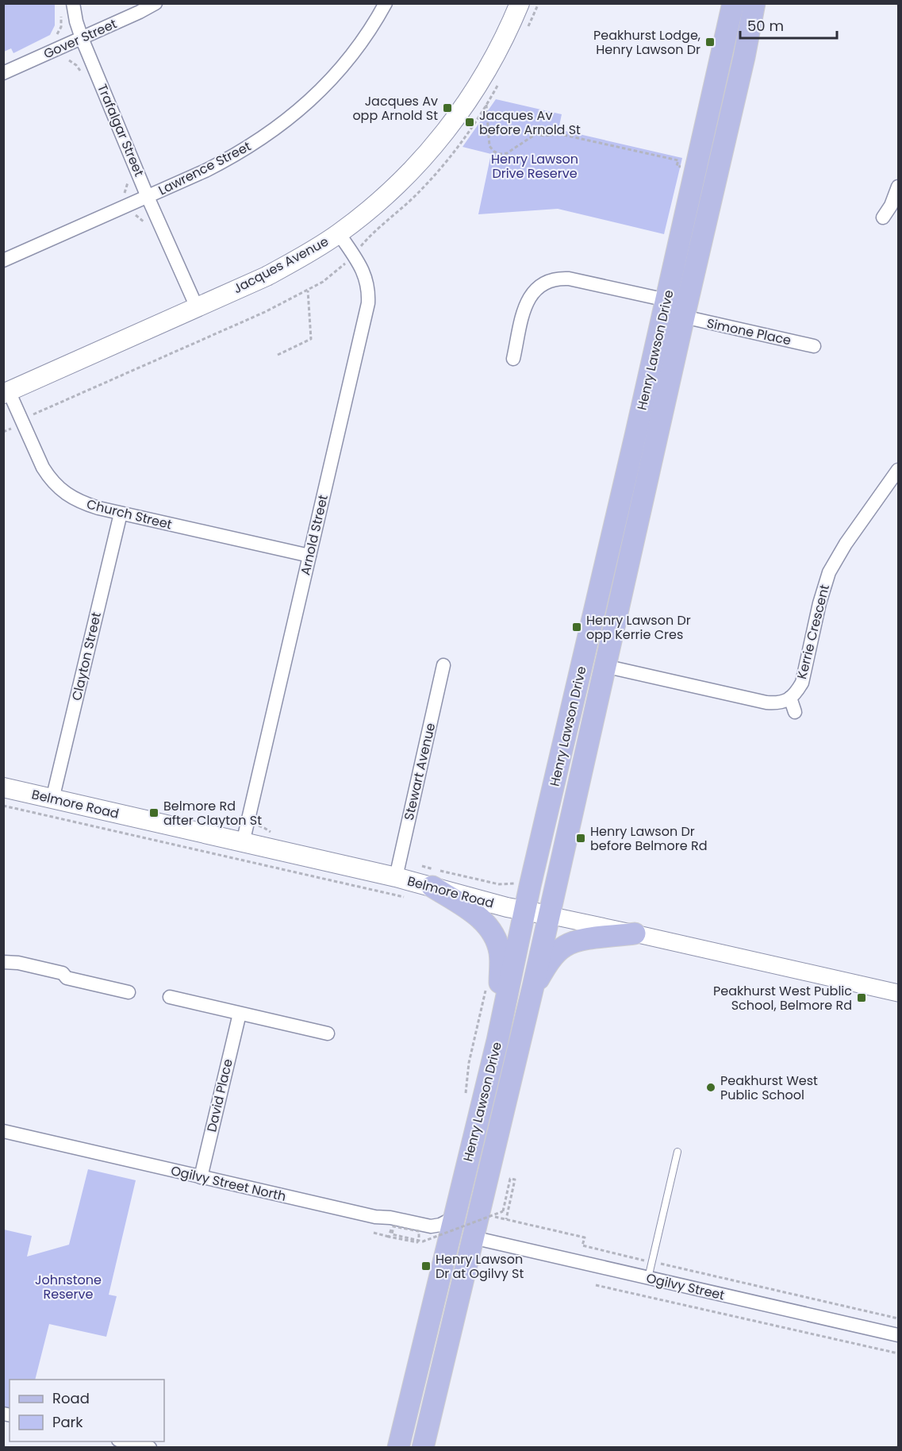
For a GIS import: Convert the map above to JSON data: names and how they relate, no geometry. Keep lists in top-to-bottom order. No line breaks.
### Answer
{"streets":{"main road":["Jacques Avenue","Henry Lawson Drive","Belmore Road"],"street":["Gover Street","Trafalgar Street","Lawrence Street","Simone Place","Church Street","Arnold Street","Kerrie Crescent","Clayton Street","Stewart Avenue","David Place","Ogilvy Street North","Ogilvy Street"]},"crossings":[["Gover Street","Trafalgar Street"],["Trafalgar Street","Lawrence Street"],["Trafalgar Street","Jacques Avenue"],["Jacques Avenue","Church Street"],["Jacques Avenue","Arnold Street"],["Simone Place","Henry Lawson Drive"],["Henry Lawson Drive","Belmore Road"],["Henry Lawson Drive","Ogilvy Street North"],["Henry Lawson Drive","Ogilvy Street"],["Church Street","Arnold Street"],["Church Street","Clayton Street"],["Arnold Street","Belmore Road"],["Clayton Street","Belmore Road"],["Stewart Avenue","Belmore Road"],["David Place","Ogilvy Street North"]],"parks":["Henry Lawson Drive Reserve","Johnstone Reserve"],"places":{"transit":["Peakhurst Lodge, Henry Lawson Dr","Jacques Av opp Arnold St","Jacques Av before Arnold St","Henry Lawson Dr opp Kerrie Cres","Belmore Rd after Clayton St","Henry Lawson Dr before Belmore Rd","Peakhurst West Public School, Belmore Rd","Henry Lawson Dr at Ogilvy St"],"other":["Peakhurst West Public School"]},"legend":["Road","Park"],"scale_bar":"50 m"}
